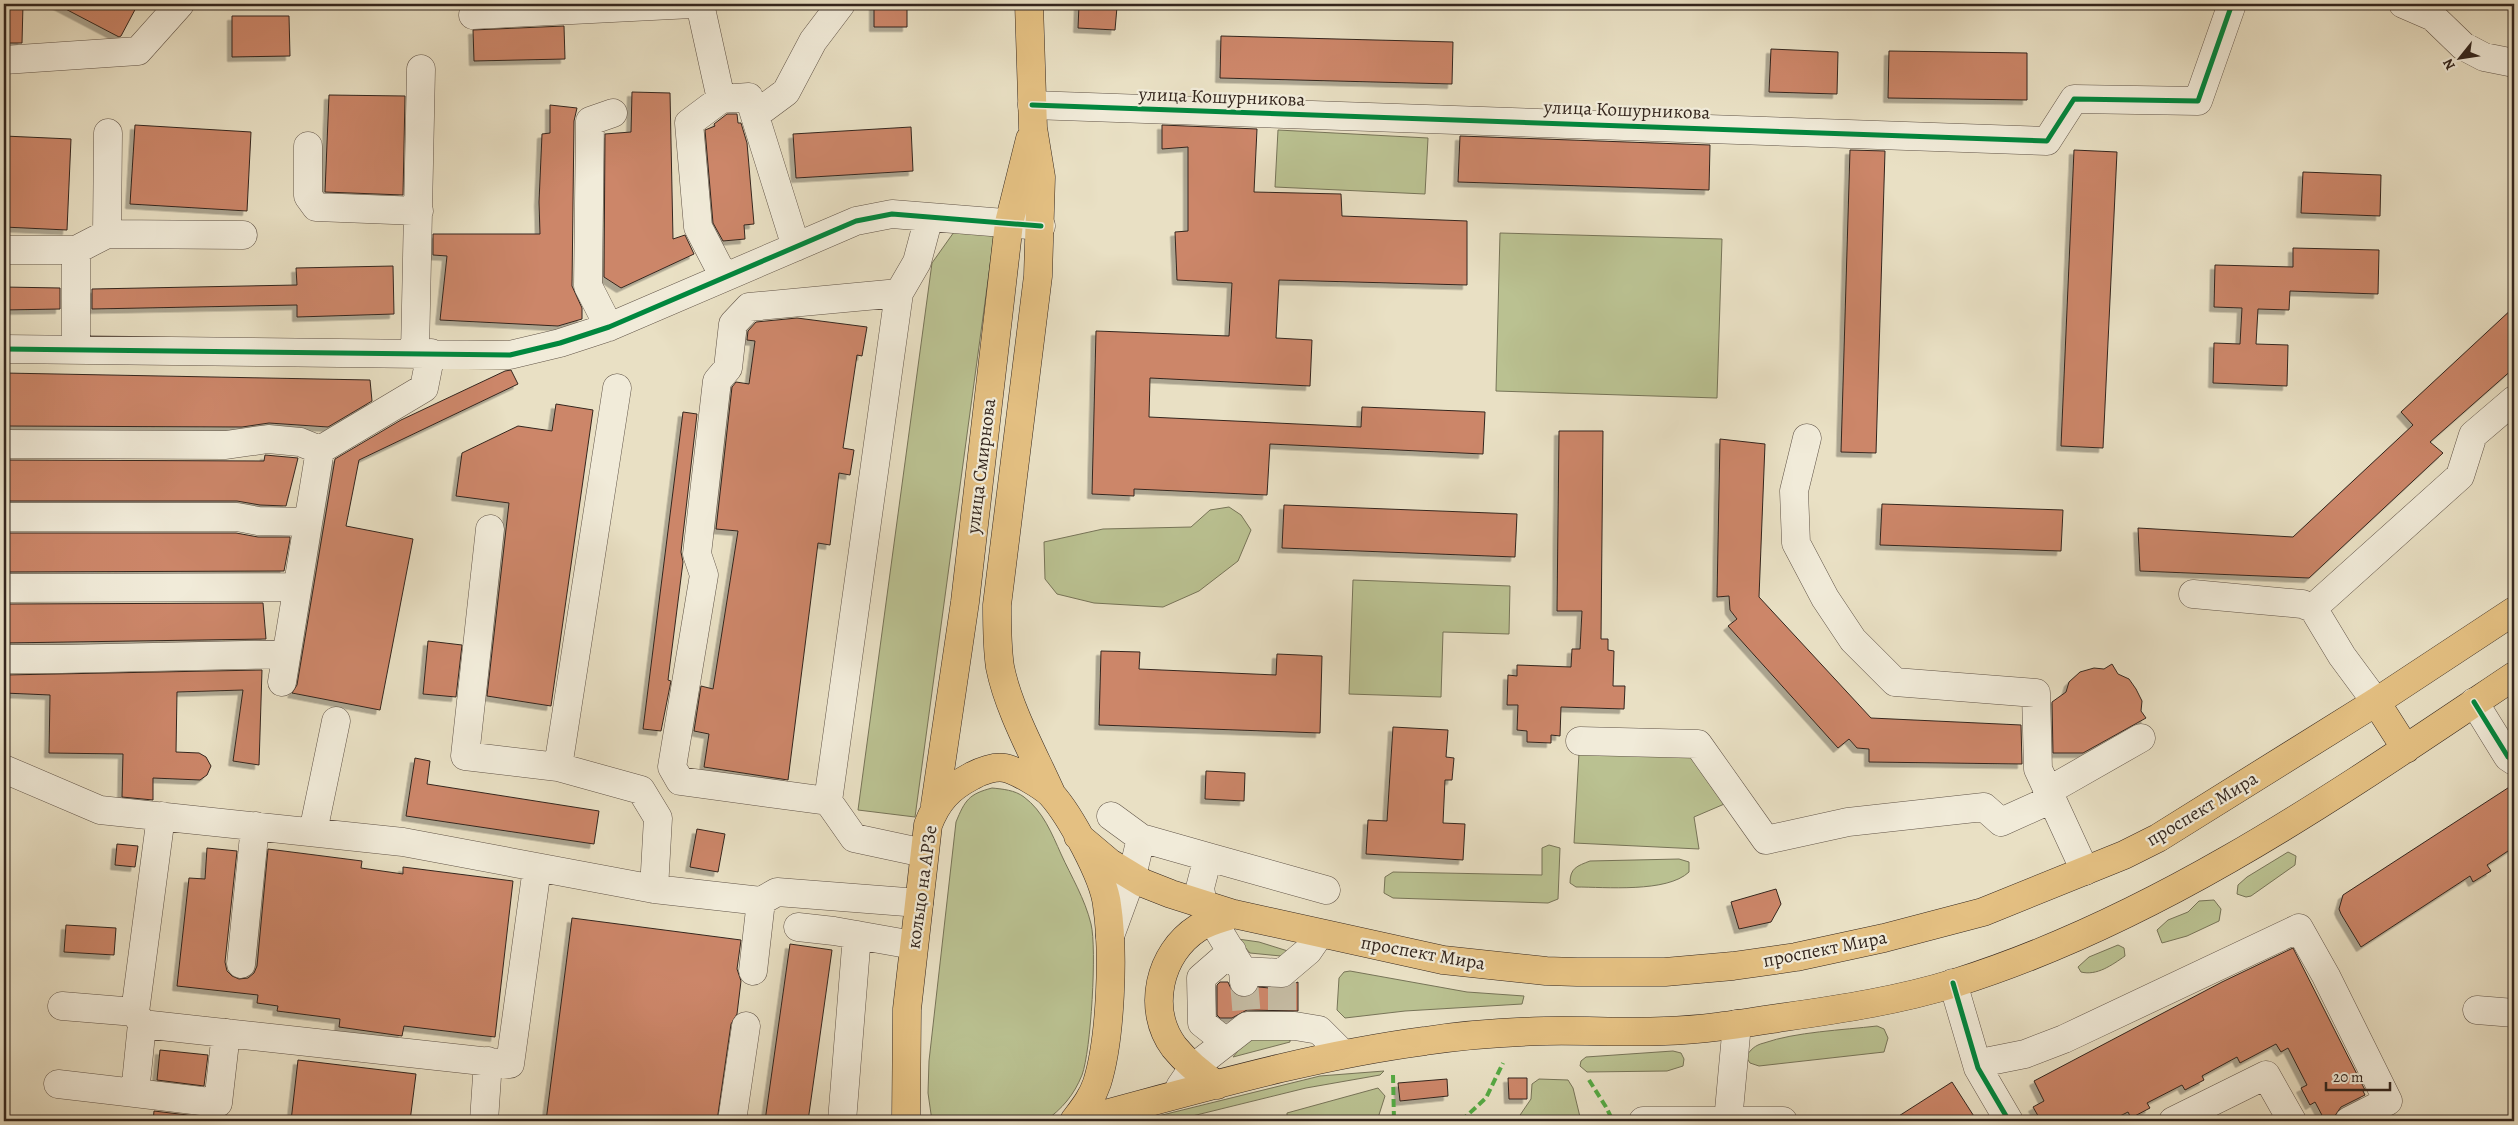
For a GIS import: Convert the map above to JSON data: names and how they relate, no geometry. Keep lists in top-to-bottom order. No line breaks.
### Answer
{"streets":{"main road":["улица Смирнова","проспект Мира","кольцо на АРЗе"],"street":["улица Кошурникова"]},"crossings":[["улица Кошурникова","улица Смирнова"],["улица Смирнова","кольцо на АРЗе"],["проспект Мира","кольцо на АРЗе"]],"scale_bar":"20 m","north":"bottom left"}
